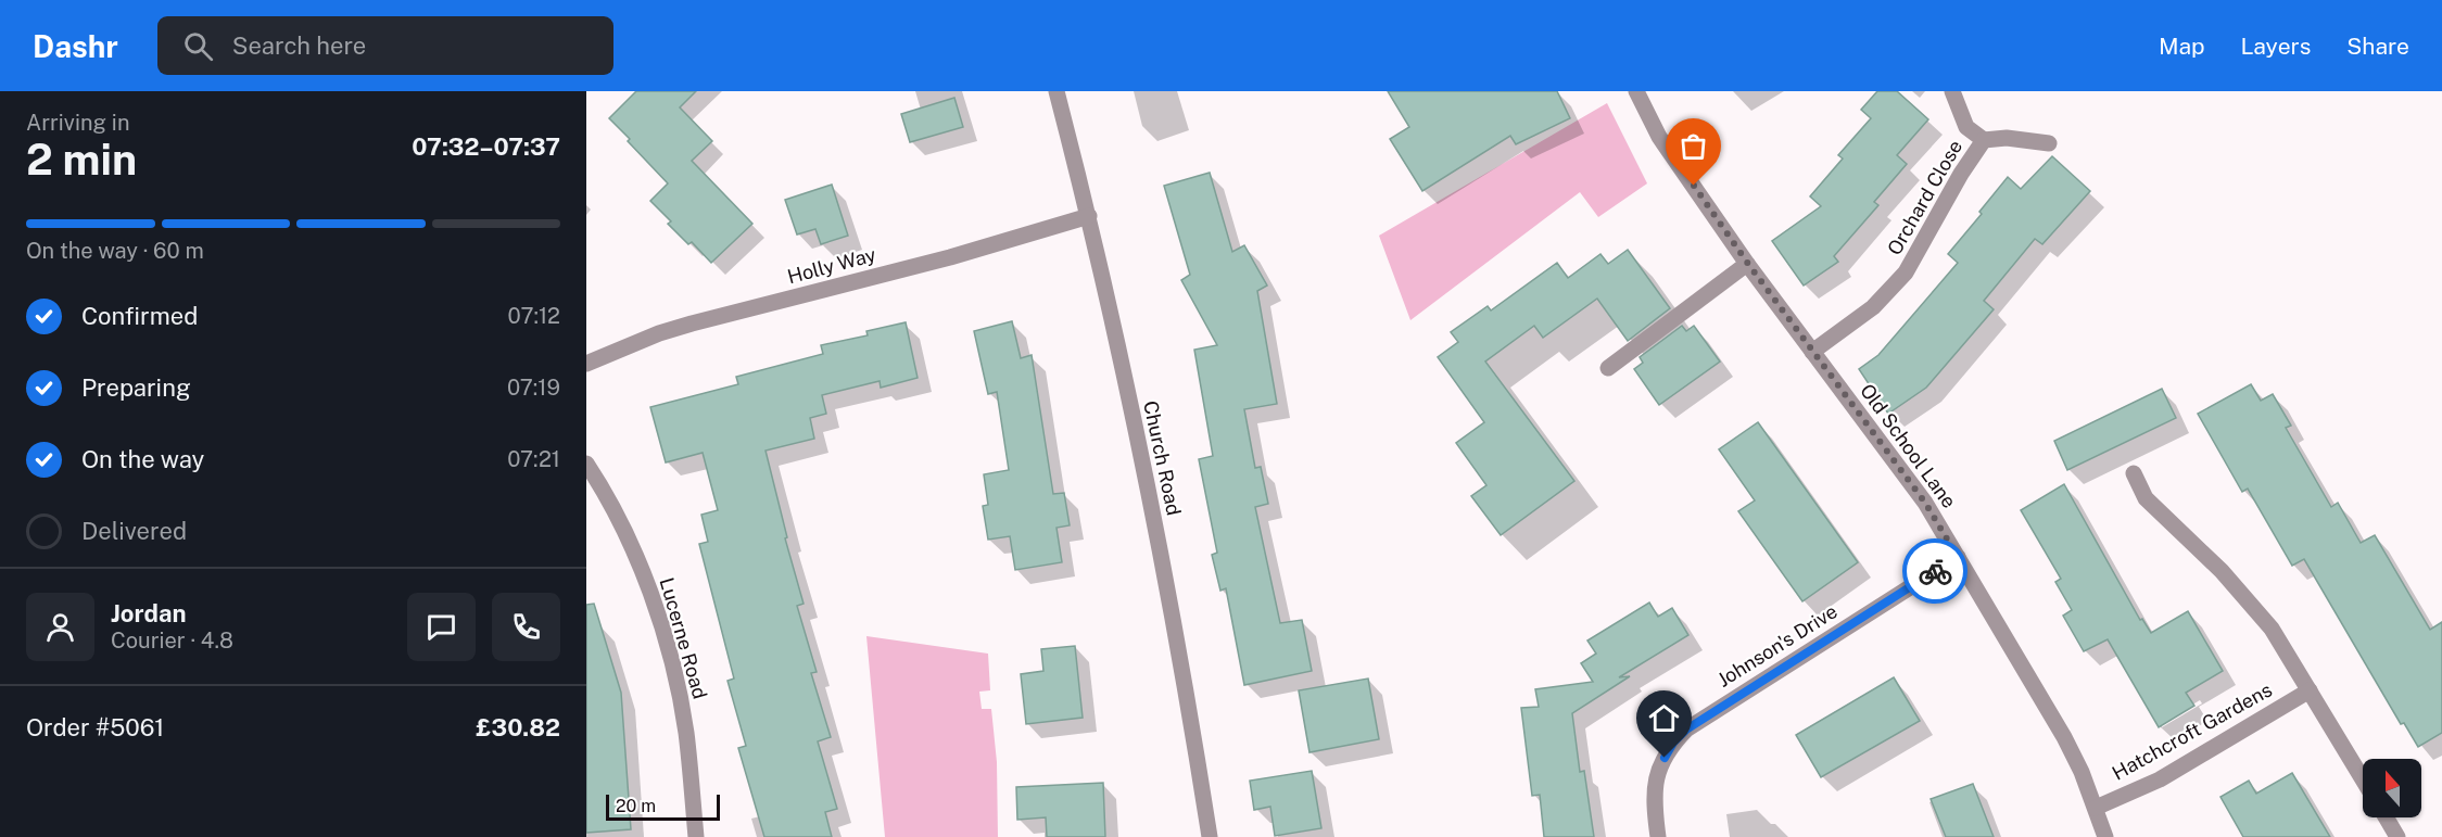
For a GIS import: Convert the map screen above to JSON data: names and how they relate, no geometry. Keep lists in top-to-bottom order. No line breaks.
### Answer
{"streets":{"street":["Orchard Close","Holly Way","Old School Lane","Church Road","Lucerne Road","Johnson's Drive","Hatchcroft Gardens"]},"crossings":[["Orchard Close","Old School Lane"],["Holly Way","Church Road"],["Old School Lane","Johnson's Drive"],["Old School Lane","Hatchcroft Gardens"]],"scale_bar":"20 m","north":"top","page":{"header":"Dashr","search":"Search here","nav":["Map","Layers","Share"],"heading":["2 min","Arriving in","07:32–07:37"],"panel":["Jordan","Courier · 4.8","Order #5061","£30.82"],"bar":"On the way · 60 m","list":[["Confirmed","07:12"],["Preparing","07:19"],["On the way","07:21"],"Delivered"],"scale":"20 m"}}
